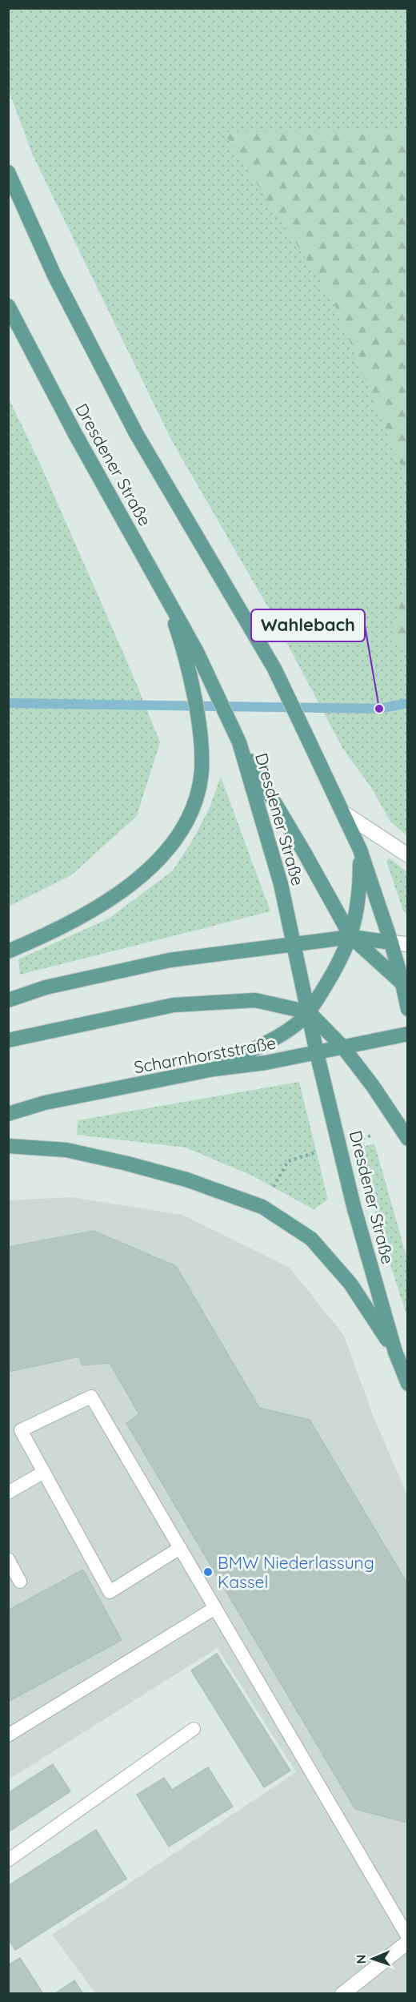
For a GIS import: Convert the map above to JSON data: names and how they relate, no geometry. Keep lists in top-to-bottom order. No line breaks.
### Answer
{"streets":{"main road":["Dresdener Straße","Scharnhorststraße"]},"crossings":[["Dresdener Straße","Scharnhorststraße"]],"places":["Wahlebach","BMW Niederlassung Kassel"],"north":"left"}
